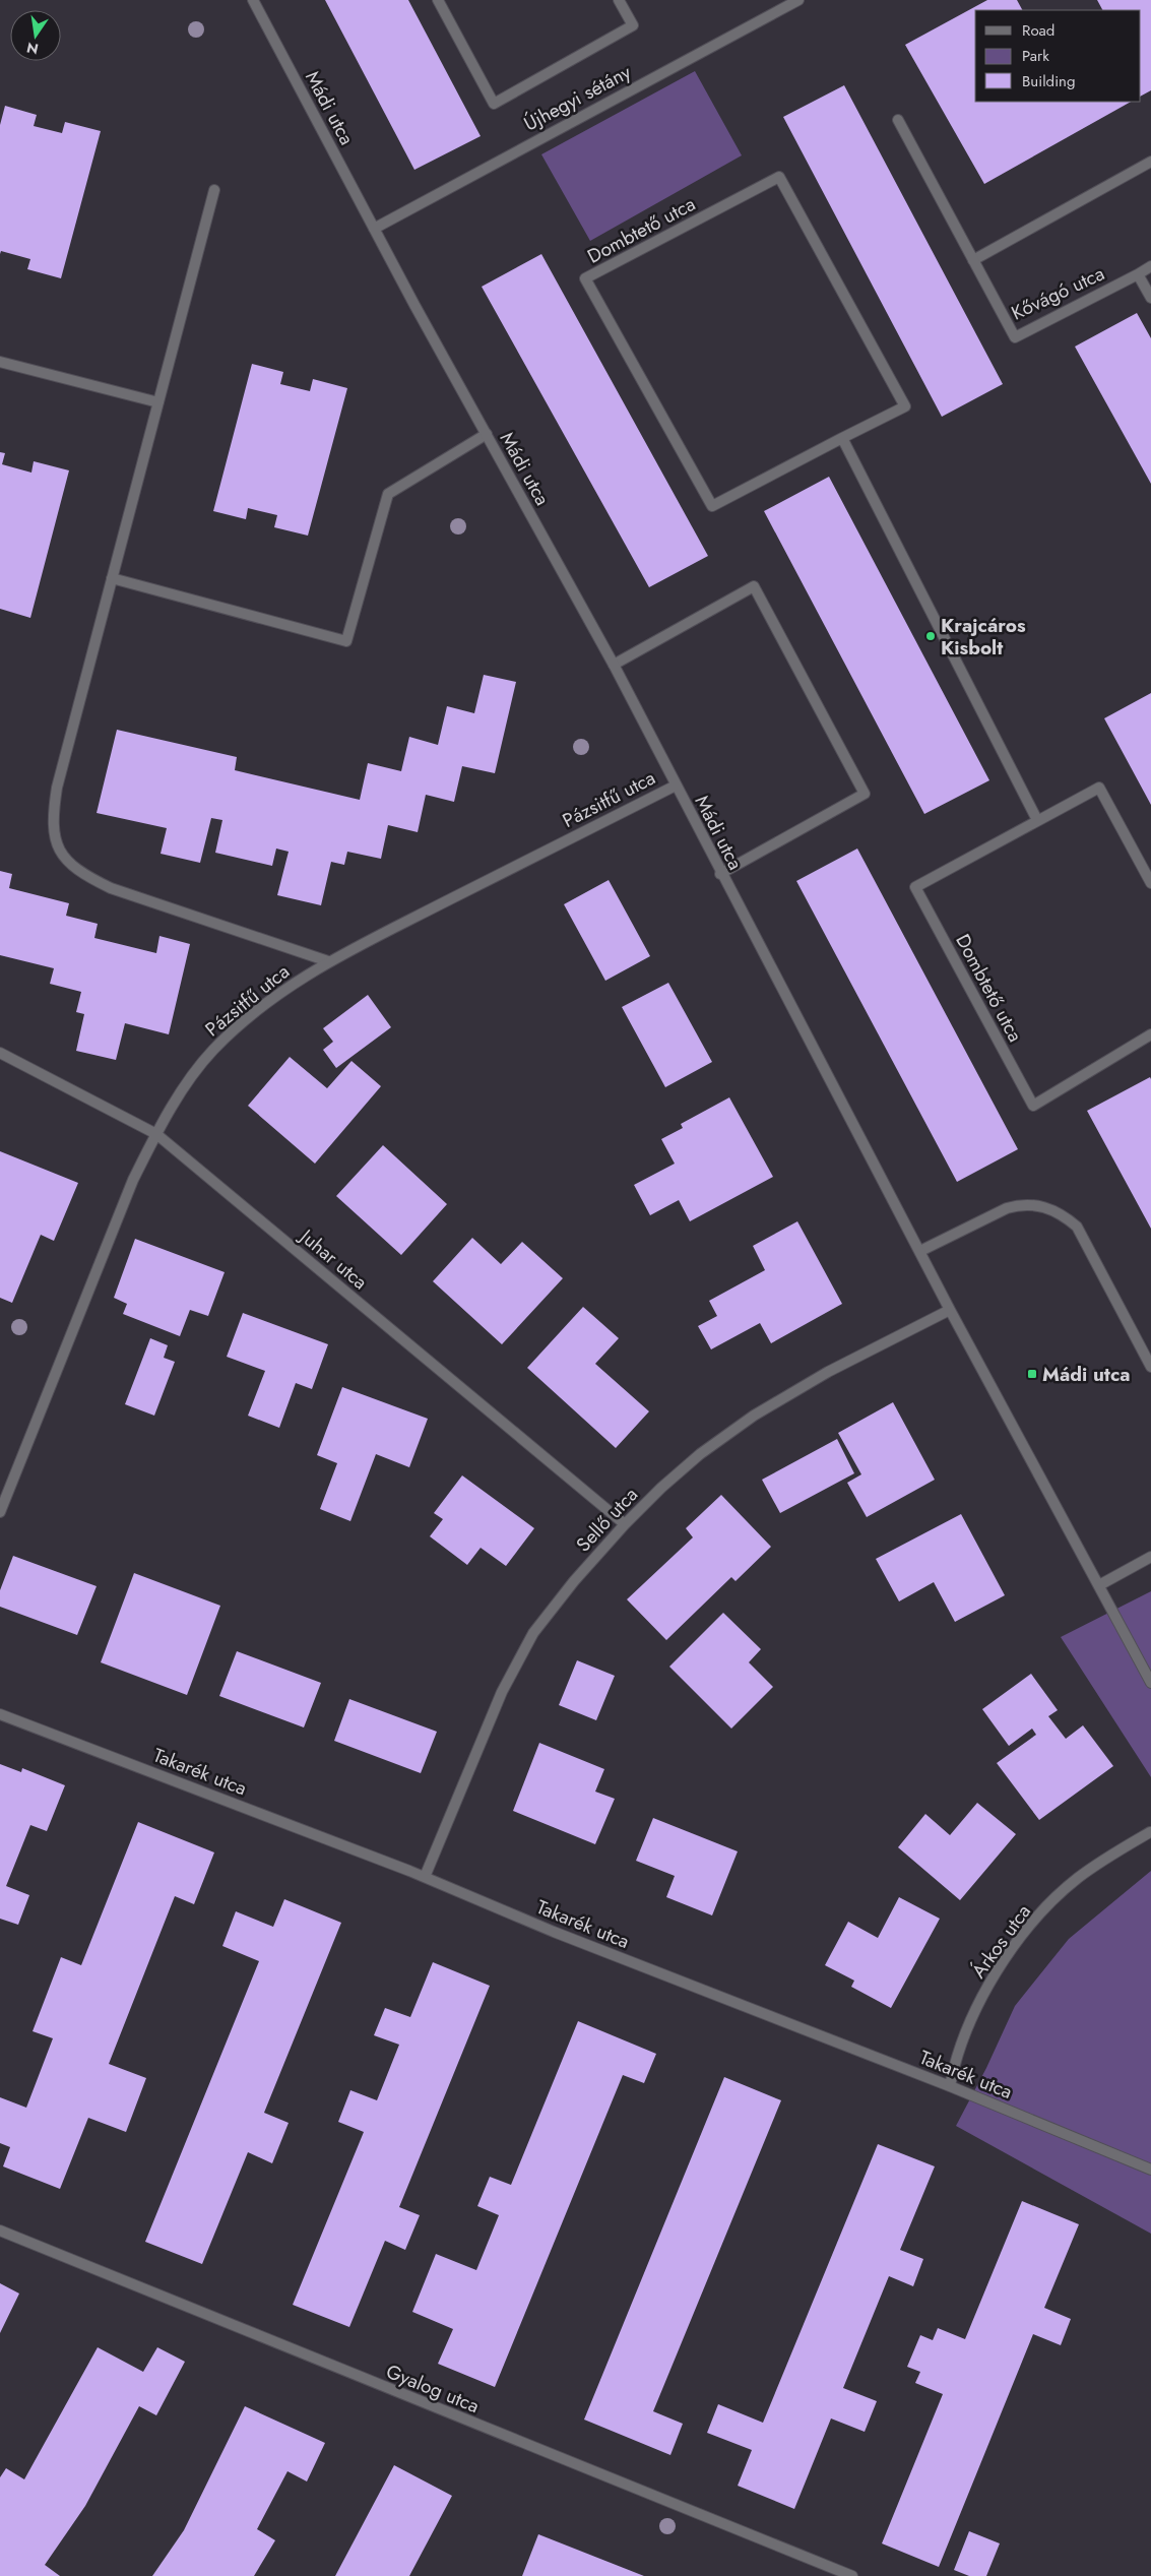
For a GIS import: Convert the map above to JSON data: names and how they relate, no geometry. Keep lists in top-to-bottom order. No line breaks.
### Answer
{"streets":{"street":["Újhegyi sétány","Mádi utca","Dombtető utca","Kővágó utca","Pázsitfű utca","Juhar utca","Sellő utca","Takarék utca","Árkos utca","Gyalog utca"]},"crossings":[["Újhegyi sétány","Mádi utca"],["Mádi utca","Pázsitfű utca"],["Mádi utca","Sellő utca"],["Pázsitfű utca","Juhar utca"],["Juhar utca","Sellő utca"],["Sellő utca","Takarék utca"],["Takarék utca","Árkos utca"]],"places":{"other":["Krajcáros Kisbolt"],"transit":["Mádi utca"]},"legend":["Road","Park","Building"],"north":"bottom"}
